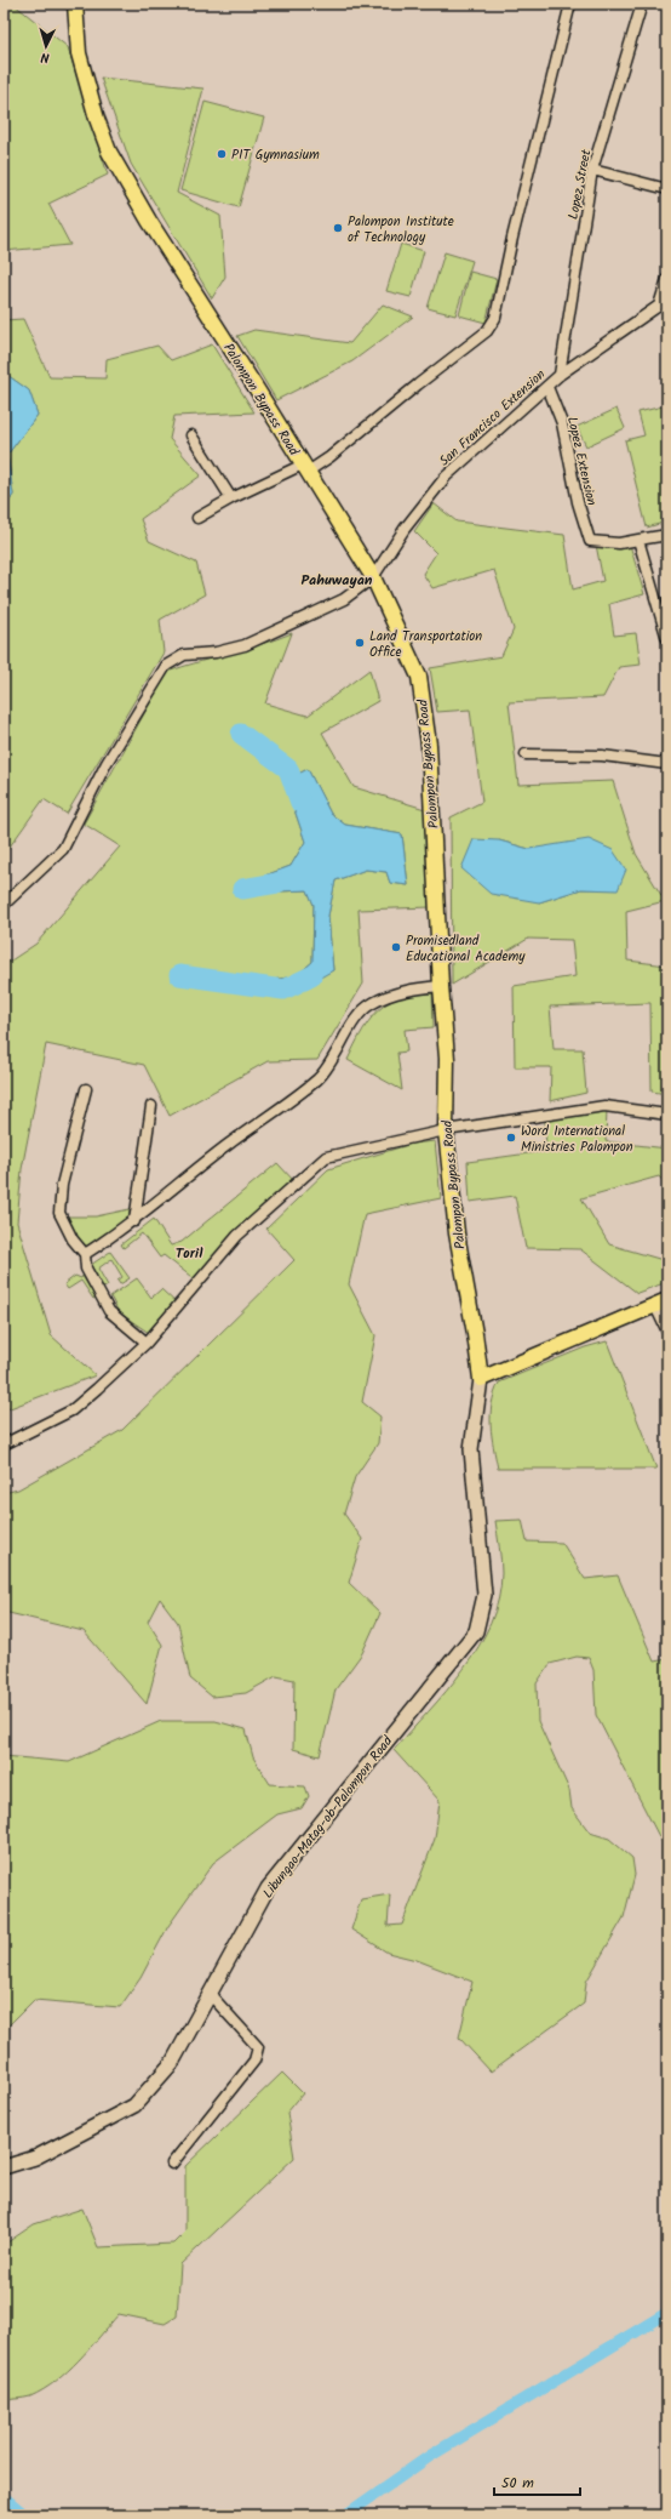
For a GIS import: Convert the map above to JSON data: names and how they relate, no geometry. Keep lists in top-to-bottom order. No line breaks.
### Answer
{"streets":{"main road":["Palompon Bypass Road","Libungao-Matag-ob-Palompon Road"],"street":["Lopez Street","San Francisco Extension","Lopez Extension"]},"crossings":[["Lopez Street","San Francisco Extension"],["Palompon Bypass Road","San Francisco Extension"],["Palompon Bypass Road","Libungao-Matag-ob-Palompon Road"],["San Francisco Extension","Lopez Extension"]],"districts":["Pahuwayan","Toril"],"places":["PIT Gymnasium","Palompon Institute of Technology","Land Transportation Office","Promisedland Educational Academy","Word International Ministries Palompon"],"scale_bar":"50 m","north":"bottom"}
